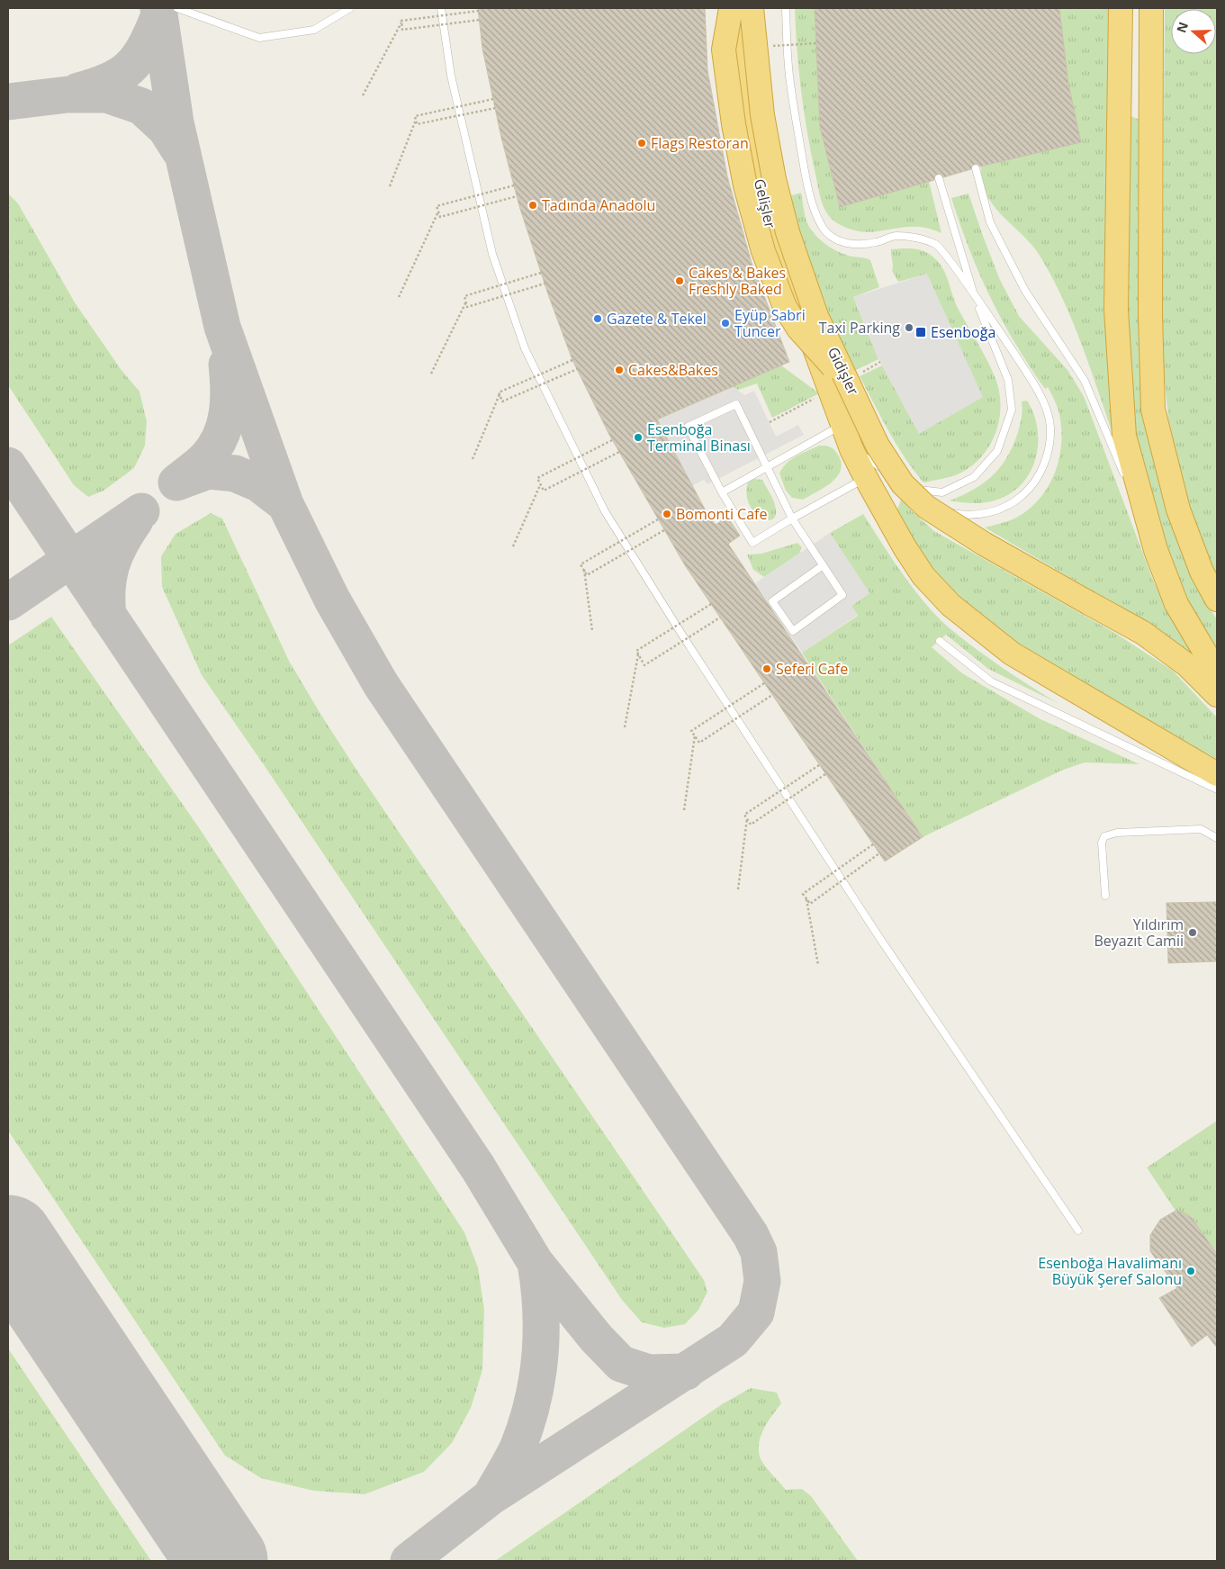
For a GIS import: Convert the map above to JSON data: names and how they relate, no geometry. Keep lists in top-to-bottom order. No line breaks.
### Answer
{"streets":{"highway":["Gelişler","Gidişler"]},"places":{"other":["Flags Restoran","Tadında Anadolu","Cakes & Bakes Freshly Baked","Gazete & Tekel","Eyüp Sabri Tuncer","Taxi Parking","Cakes&Bakes","Esenboğa Terminal Binası","Bomonti Cafe","Seferi Cafe","Yıldırım Beyazıt Camii","Esenboğa Havalimanı Büyük Şeref Salonu"],"transit":["Esenboğa"]},"north":"left"}
